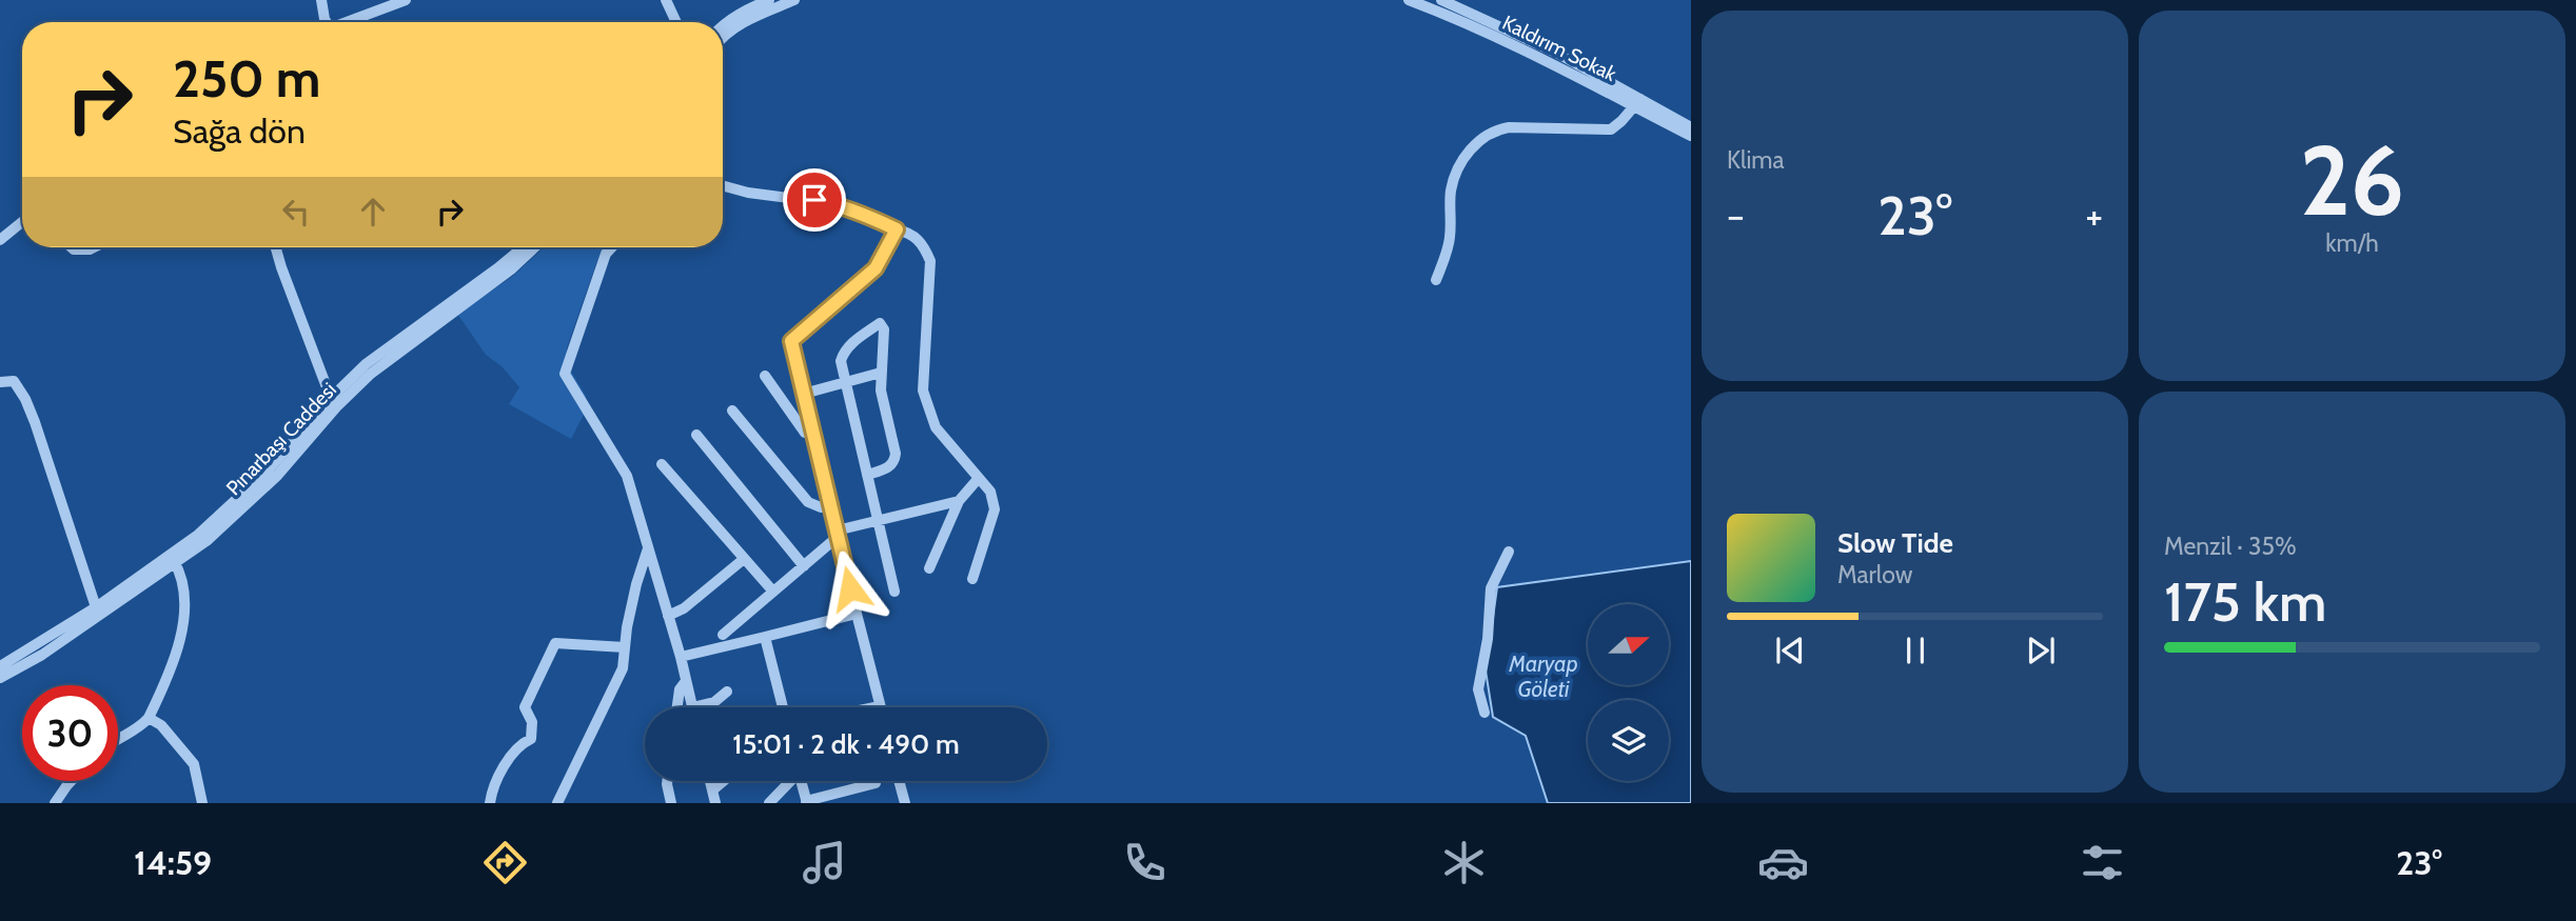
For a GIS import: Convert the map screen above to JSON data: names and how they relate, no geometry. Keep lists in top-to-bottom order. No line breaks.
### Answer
{"streets":{"street":["Kaldırım Sokak","Pınarbaşı Caddesi"]},"water":["Maryap Göleti"],"north":"right","page":{"tile":["Klima",["26","km/h"],["Menzil · 35%","175 km"]],"turn":["250 m","Sağa dön"],"heat":["−","23°","+"],"song":["Slow Tide","Marlow"],"limit":"30","trip":"15:01 · 2 dk · 490 m","tabs":["14:59","23°"]}}
